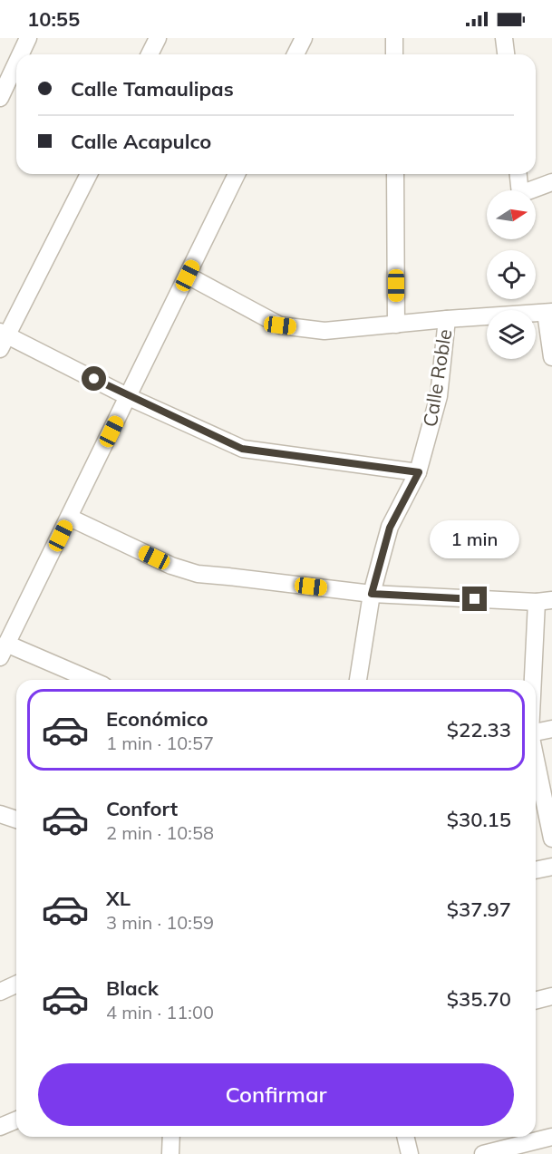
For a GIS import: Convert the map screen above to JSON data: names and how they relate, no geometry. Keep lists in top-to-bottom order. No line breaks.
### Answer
{"streets":{"street":["Calle Roble"]},"north":"right","page":{"status":"10:55","banner":["Calle Tamaulipas","Calle Acapulco"],"bubble":"1 min","list":[{"name":"Económico","note":"1 min · 10:57","value":"$22.33"},{"name":"Confort","note":"2 min · 10:58","value":"$30.15"},{"name":"XL","note":"3 min · 10:59","value":"$37.97"},{"name":"Black","note":"4 min · 11:00","value":"$35.70"}],"buttons":"Confirmar"}}
